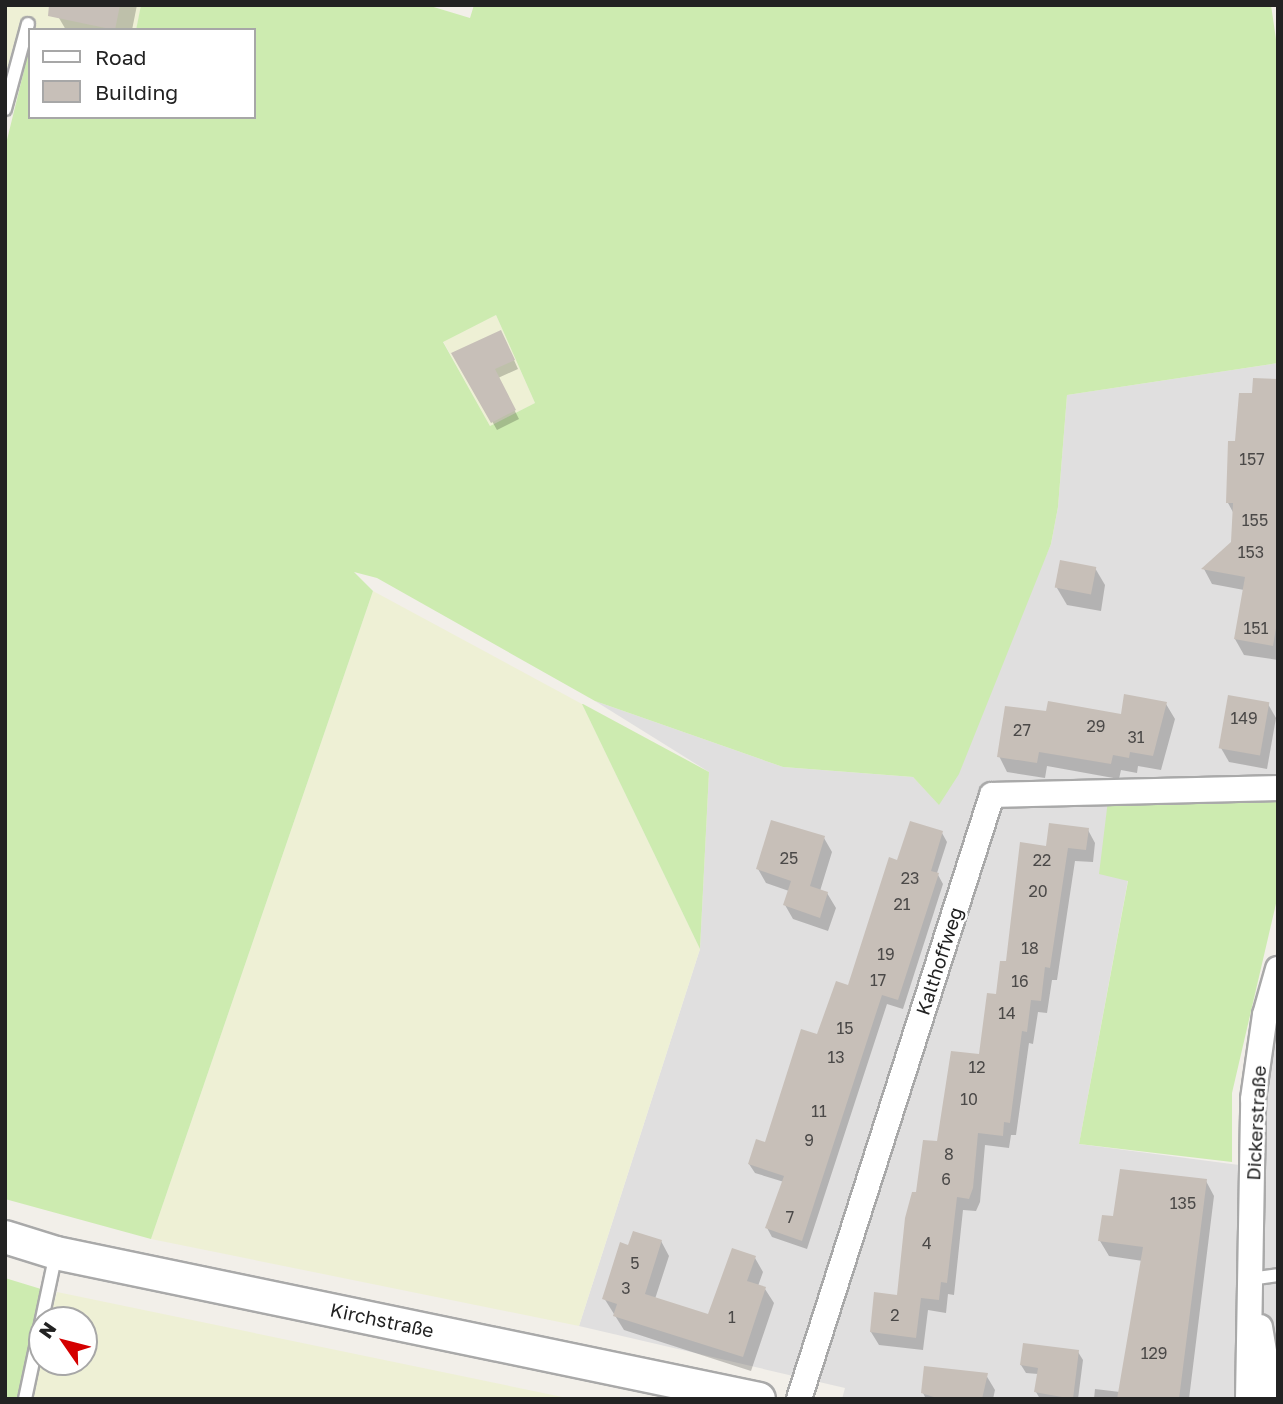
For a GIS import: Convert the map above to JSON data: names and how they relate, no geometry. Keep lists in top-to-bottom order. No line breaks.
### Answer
{"streets":{"street":["Kalthoffweg","Dickerstraße","Kirchstraße"]},"house_numbers":["157","155","153","151","149","29","27","31","25","22","23","20","21","18","19","17","16","14","15","13","12","10","11","9","8","6","135","7","4","5","3","2","1","129"],"legend":["Road","Building"],"north":"top left"}
